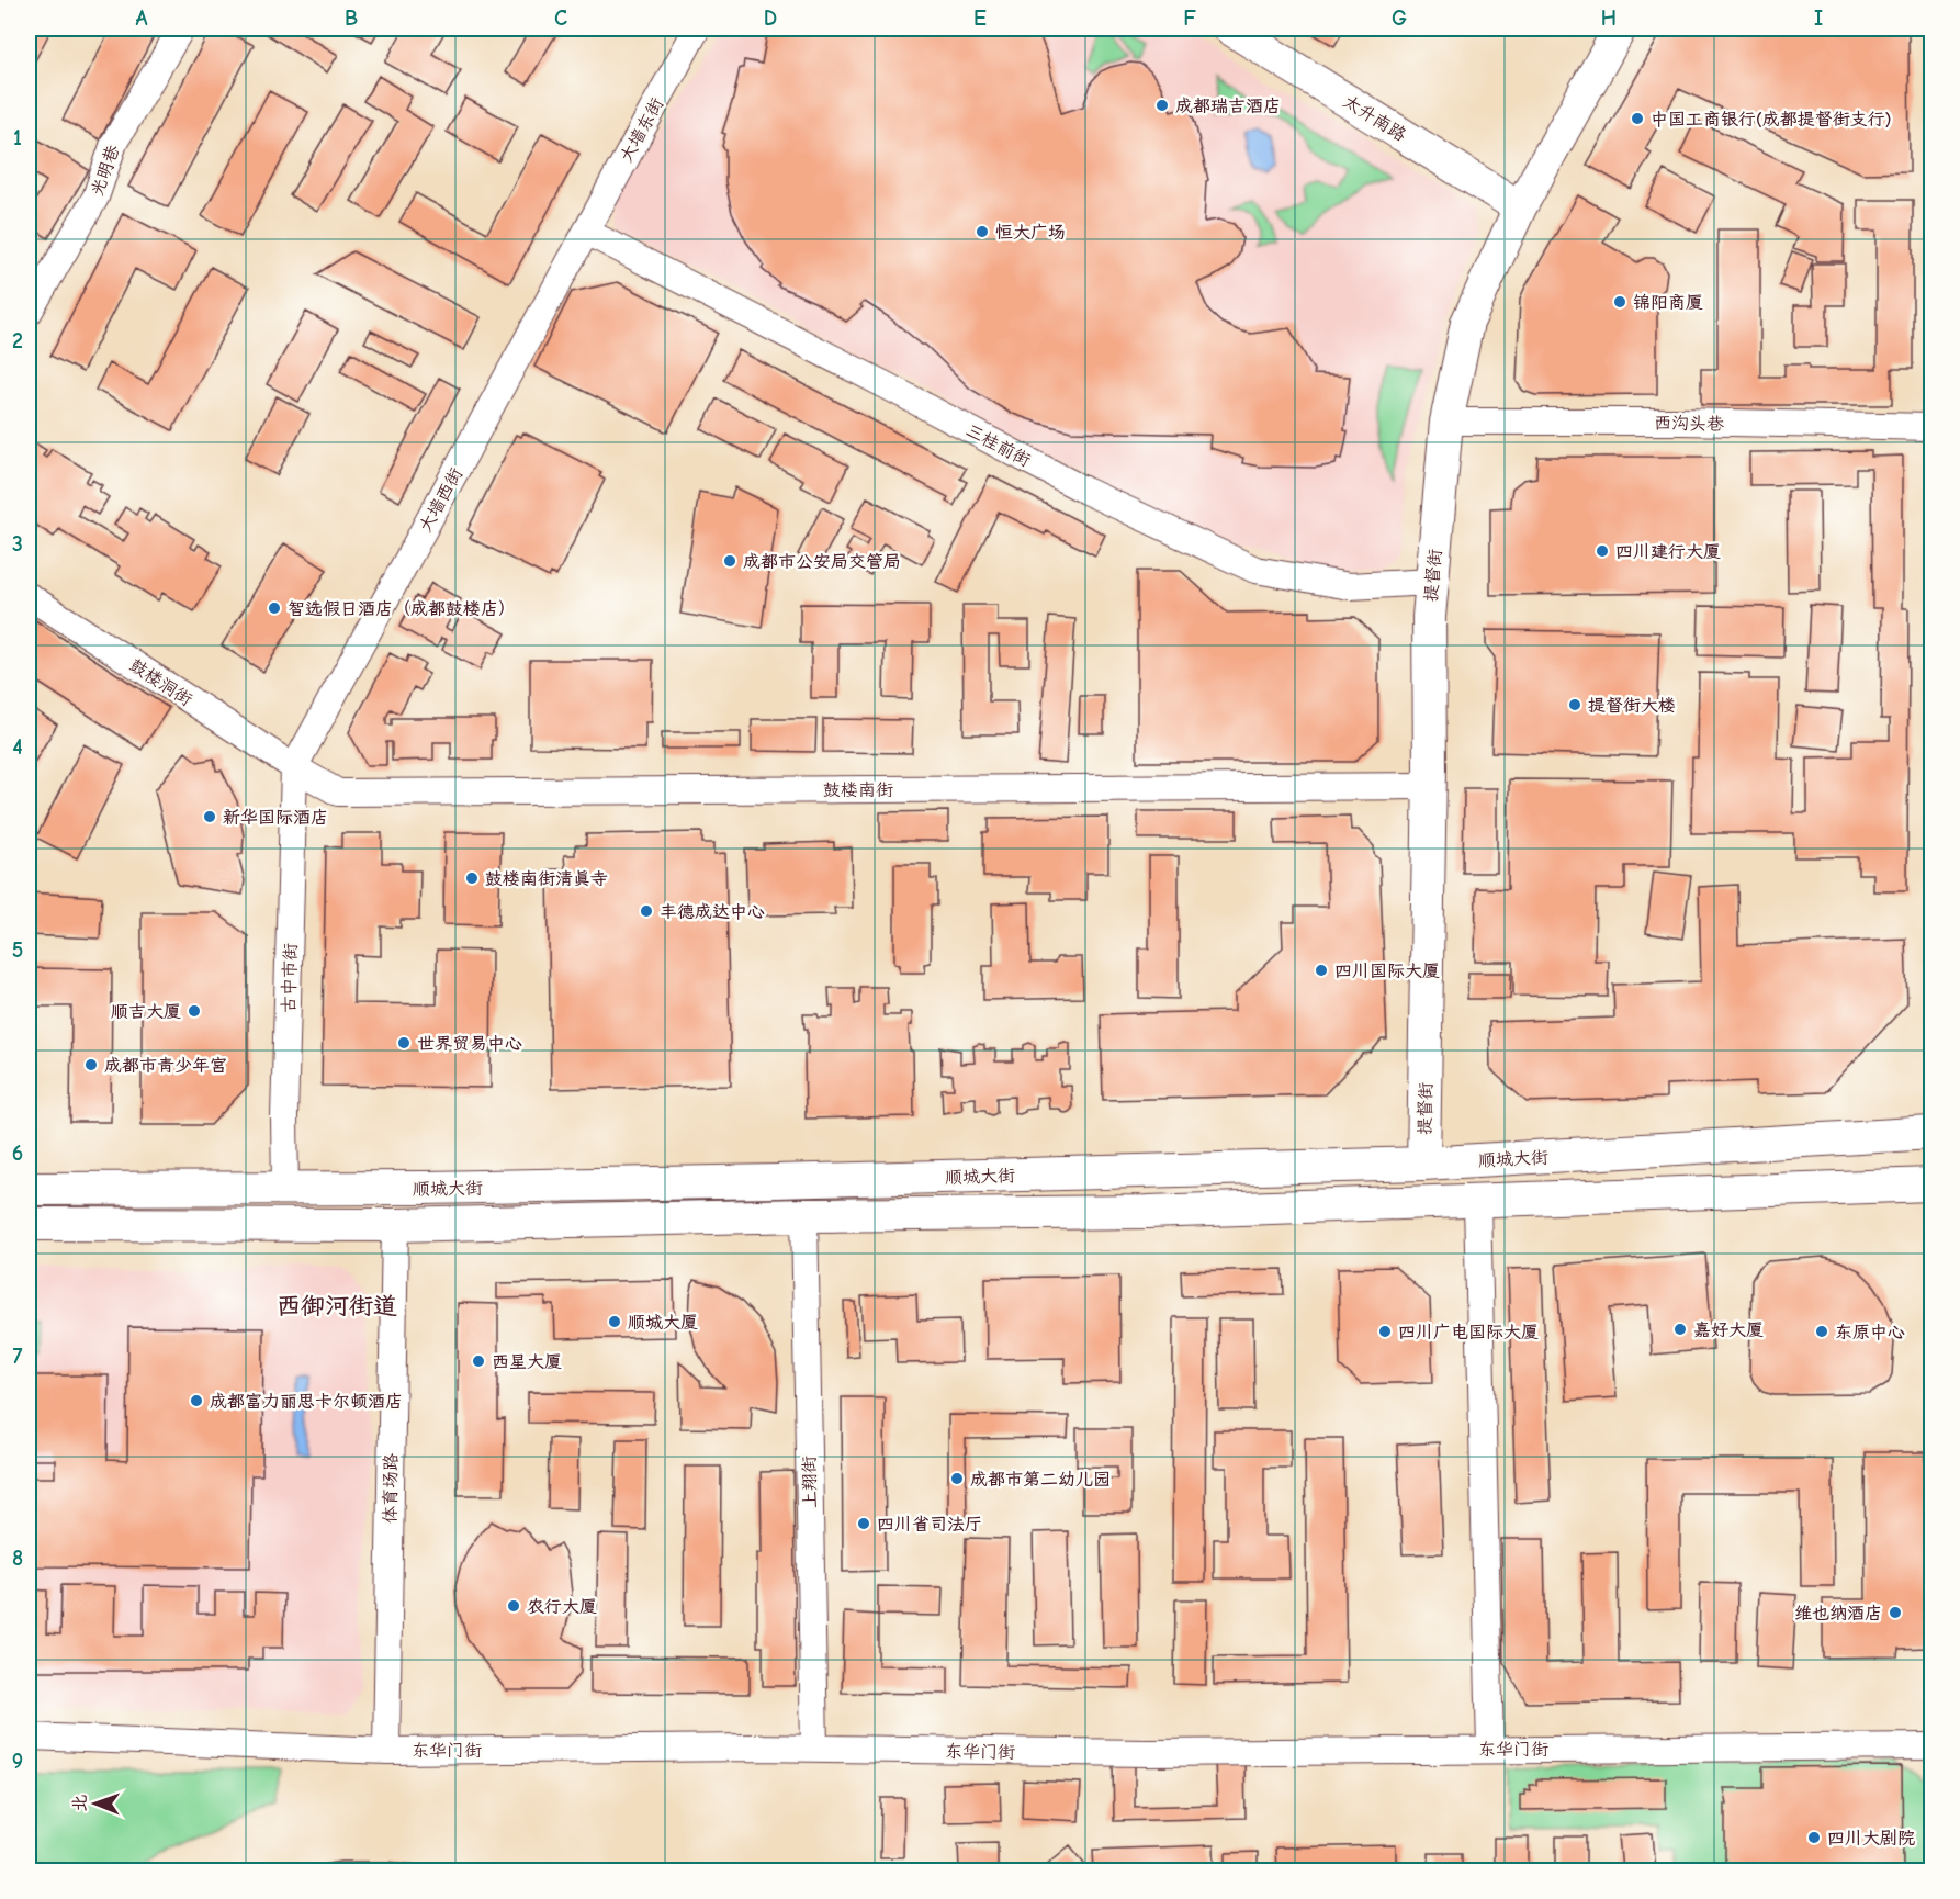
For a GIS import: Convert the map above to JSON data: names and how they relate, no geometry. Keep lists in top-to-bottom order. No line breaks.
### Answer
{"streets":{"main road":["太升南路","提督街","顺城大街"],"street":["大墙东街","光明巷","西沟头巷","三桂前街","大墙西街","鼓楼洞街","鼓楼南街","古中市街","上翔街","体育场路","东华门街"]},"crossings":[["太升南路","提督街"],["大墙东街","三桂前街"],["大墙东街","大墙西街"],["西沟头巷","提督街"],["三桂前街","大墙西街"],["三桂前街","提督街"],["大墙西街","鼓楼洞街"],["大墙西街","鼓楼南街"],["大墙西街","古中市街"],["提督街","鼓楼南街"],["提督街","顺城大街"],["鼓楼洞街","鼓楼南街"],["鼓楼洞街","古中市街"],["鼓楼南街","古中市街"],["古中市街","顺城大街"],["顺城大街","上翔街"],["顺城大街","体育场路"],["上翔街","东华门街"],["体育场路","东华门街"]],"districts":["西御河街道"],"places":["成都瑞吉酒店","中国工商银行(成都提督街支行)","恒大广场","锦阳商厦","四川建行大厦","成都市公安局交管局","智选假日酒店（成都鼓楼店）","提督街大楼","新华国际酒店","鼓楼南街清真寺","丰德成达中心","四川国际大厦","顺吉大厦","世界贸易中心","成都市青少年宫","顺城大厦","嘉好大厦","四川广电国际大厦","东原中心","西星大厦","成都富力丽思卡尔顿酒店","成都市第二幼儿园","四川省司法厅","农行大厦","维也纳酒店","四川大剧院"],"north":"left","grid":{"columns":["A","B","C","D","E","F","G","H","I"],"rows":["1","2","3","4","5","6","7","8","9"]}}
